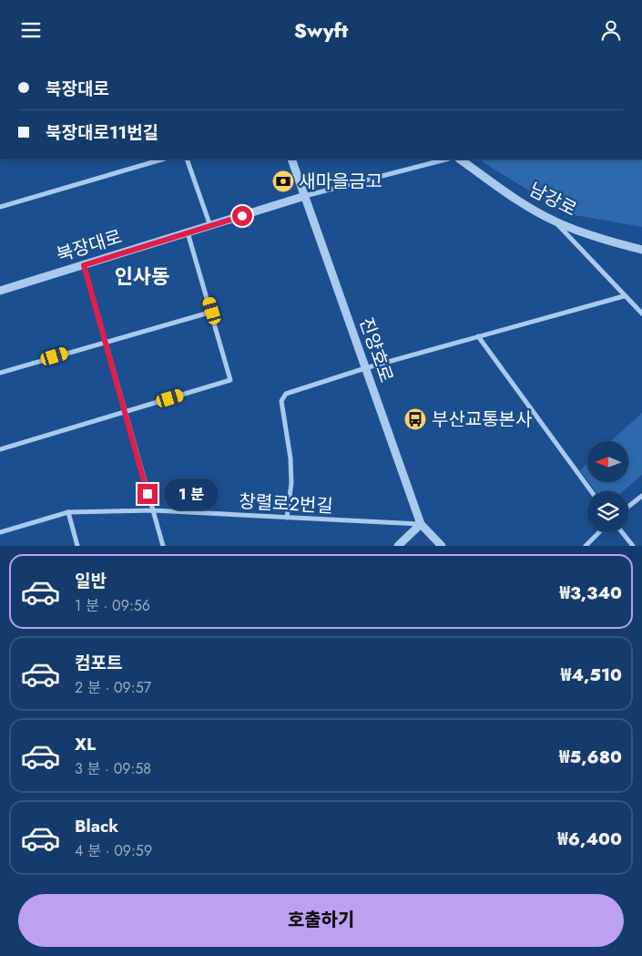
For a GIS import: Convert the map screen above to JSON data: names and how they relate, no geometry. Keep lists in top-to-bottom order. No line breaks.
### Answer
{"streets":{"street":["남강로","북장대로","진양호로","창렬로2번길"]},"crossings":[["북장대로","진양호로"],["진양호로","창렬로2번길"]],"districts":["인사동"],"places":{"bank":["새마을금고"],"bus stop":["부산교통본사"]},"north":"left","page":{"header":"Swyft","banner":["북장대로","북장대로11번길"],"bubble":"1 분","list":[{"name":"일반","note":"1 분 · 09:56","value":"₩3,340"},{"name":"컴포트","note":"2 분 · 09:57","value":"₩4,510"},{"name":"XL","note":"3 분 · 09:58","value":"₩5,680"},{"name":"Black","note":"4 분 · 09:59","value":"₩6,400"}],"buttons":"호출하기"}}
